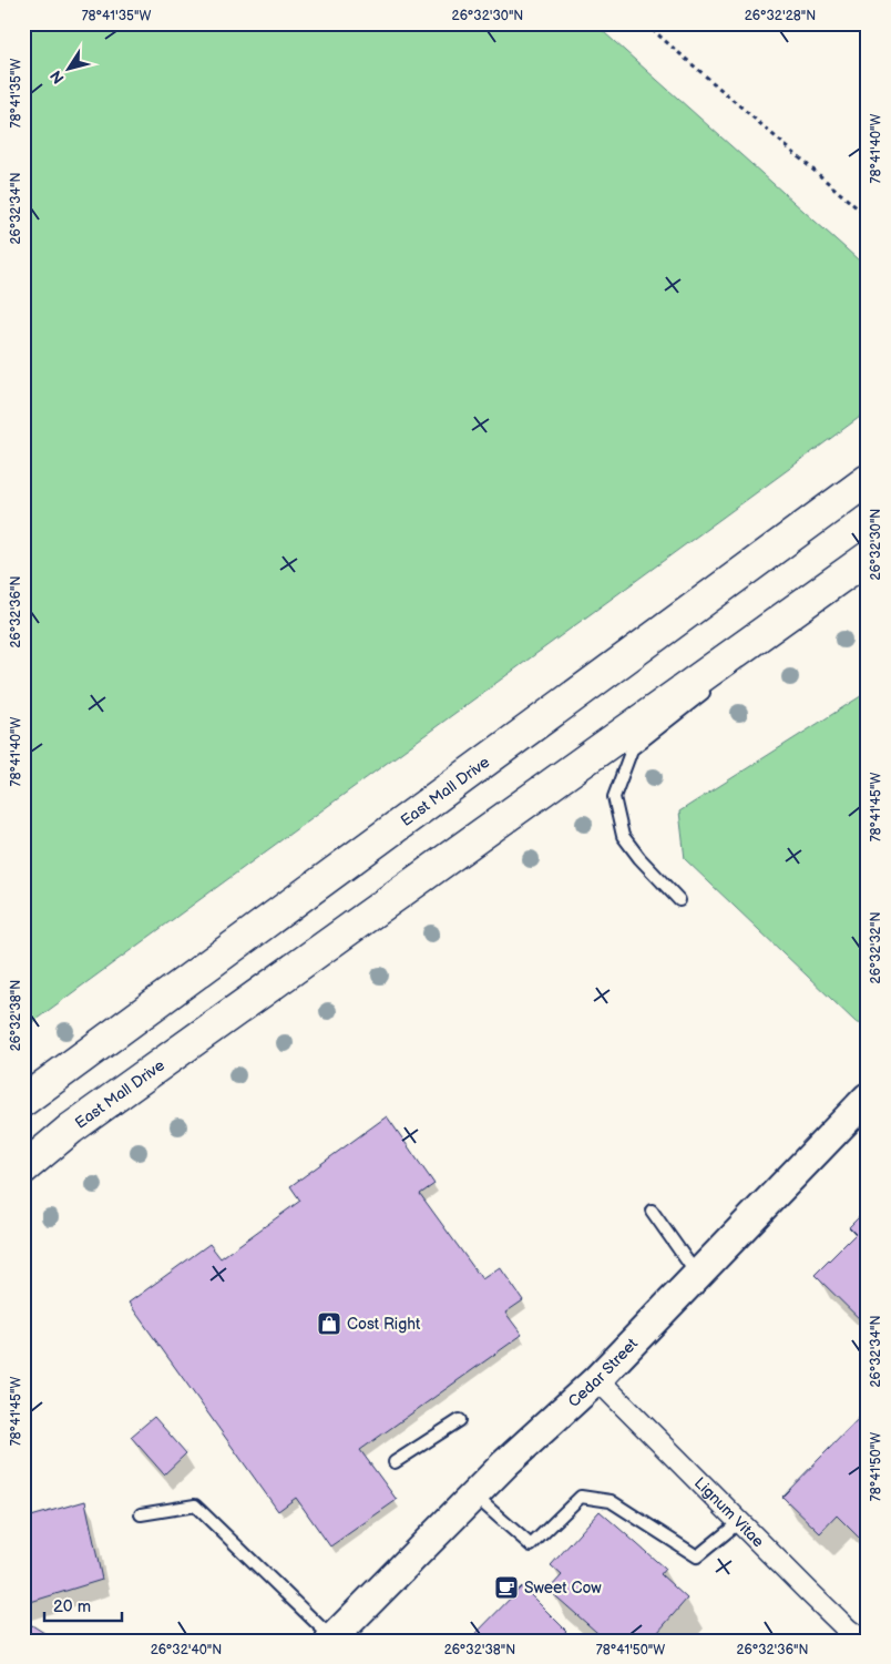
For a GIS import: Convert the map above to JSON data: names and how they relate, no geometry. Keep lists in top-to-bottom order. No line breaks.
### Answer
{"streets":{"main road":["East Mall Drive","Cedar Street"],"street":["Lignum Vitae"]},"crossings":[["Cedar Street","Lignum Vitae"]],"places":{"shop":["Cost Right"],"cafe":["Sweet Cow"]},"scale_bar":"20 m","north":"bottom left","coordinates":["78°41'35\"W","26°32'30\"N","26°32'28\"N","78°41'40\"W","26°32'34\"N","26°32'36\"N","78°41'45\"W","26°32'32\"N","26°32'38\"N","78°41'50\"W","26°32'40\"N"]}
